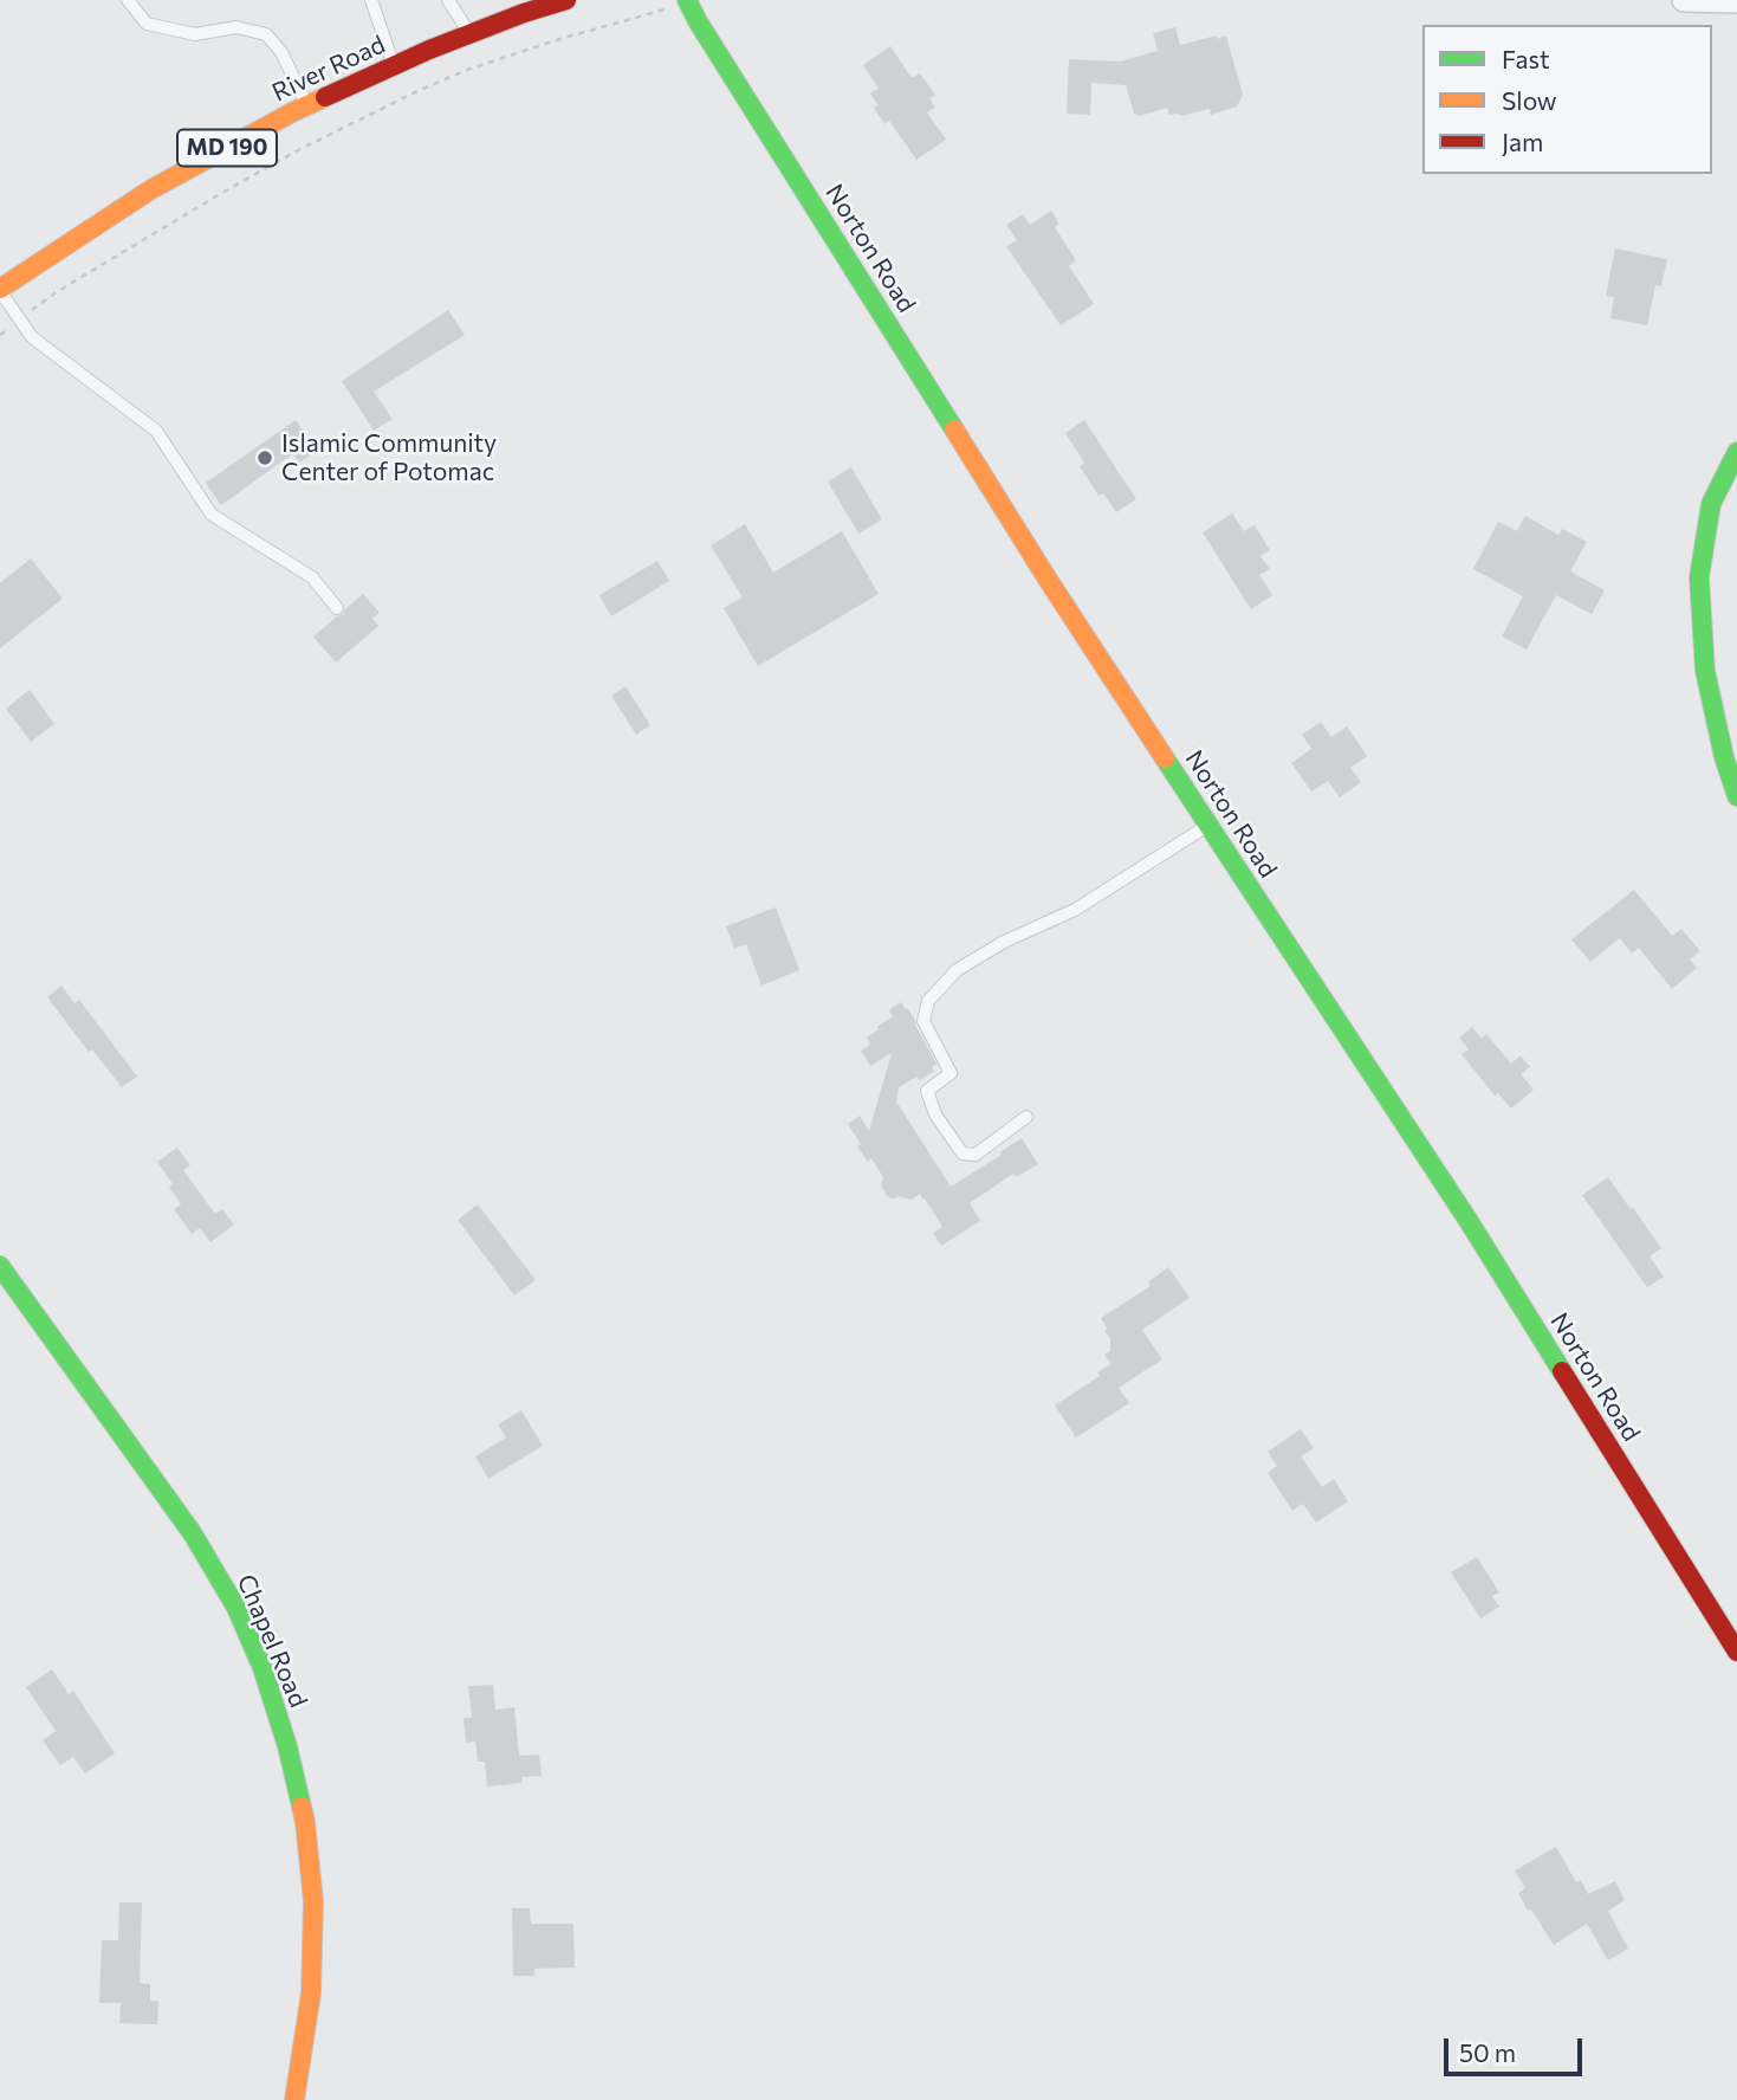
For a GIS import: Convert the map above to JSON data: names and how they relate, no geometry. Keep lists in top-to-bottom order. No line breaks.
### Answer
{"streets":{"street":["River Road","MD 190","Norton Road","Chapel Road"]},"places":["Islamic Community Center of Potomac"],"legend":["Fast","Slow","Jam"],"scale_bar":"50 m"}
